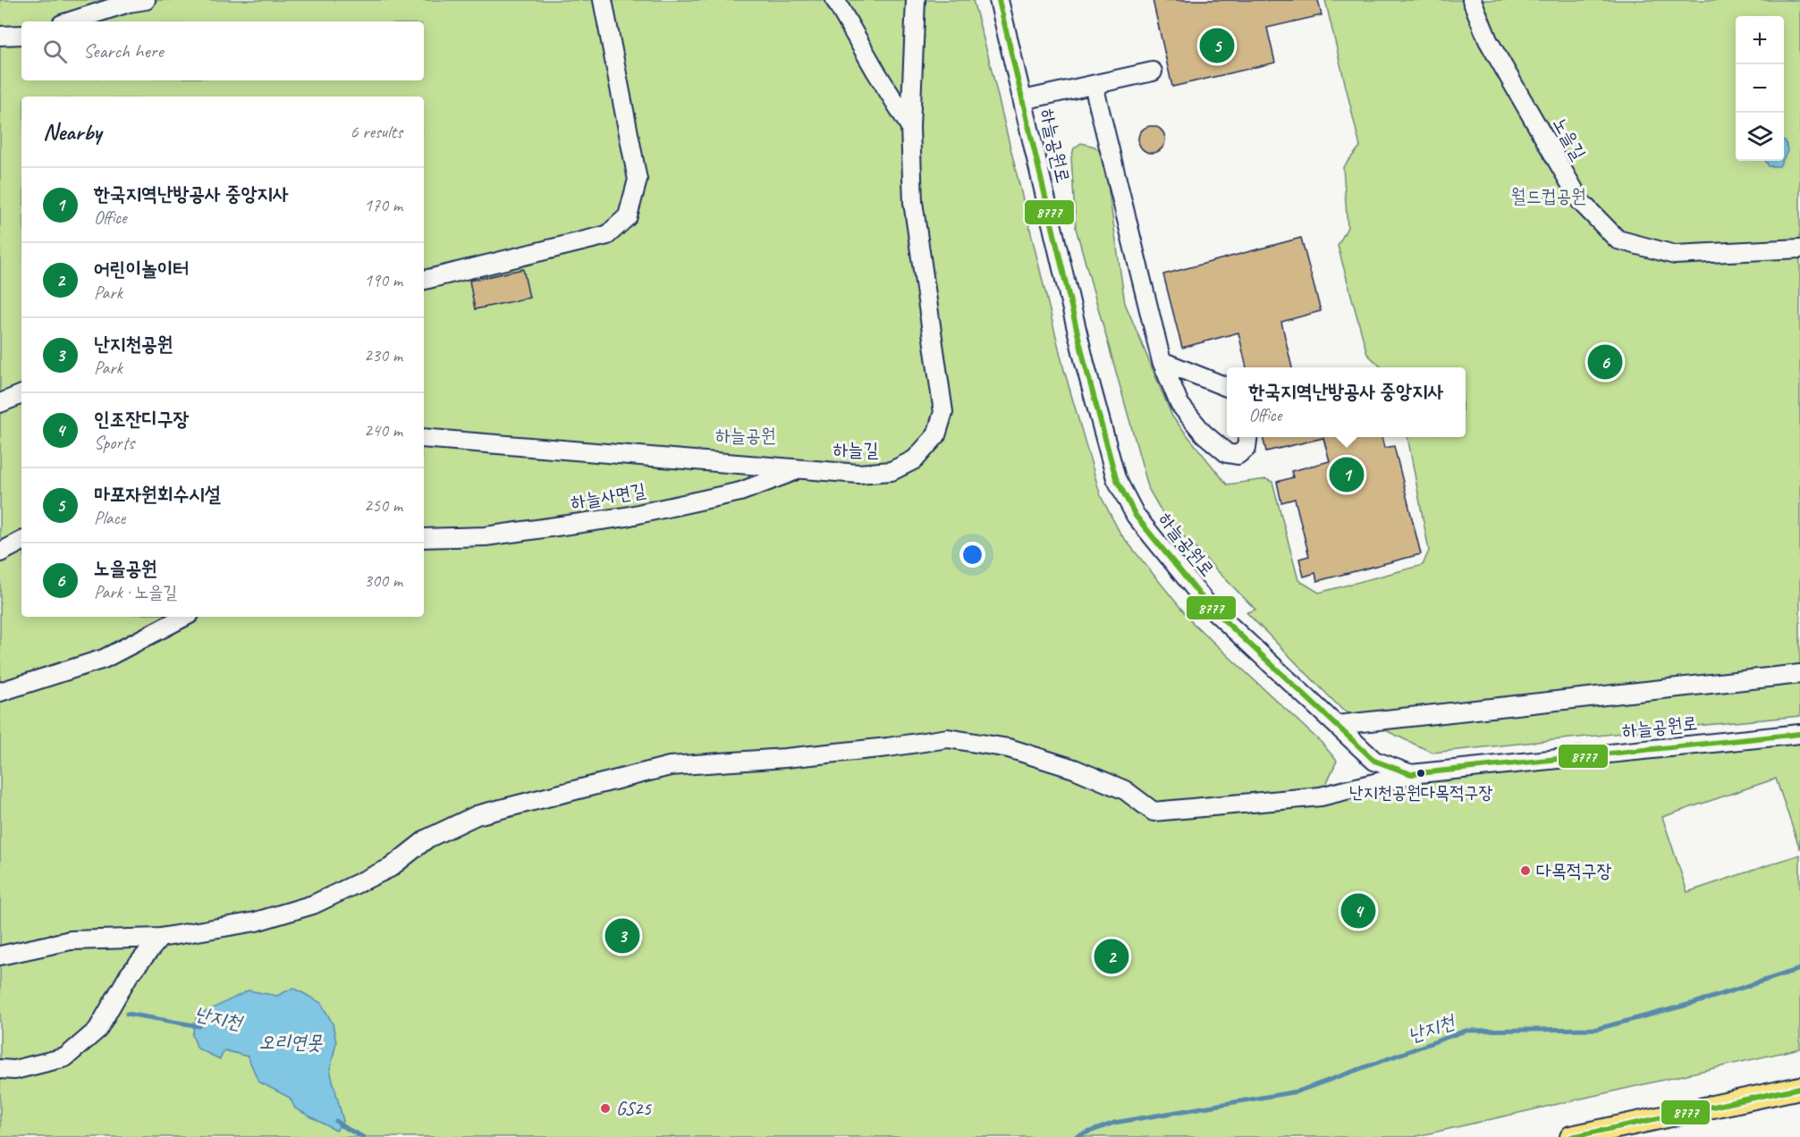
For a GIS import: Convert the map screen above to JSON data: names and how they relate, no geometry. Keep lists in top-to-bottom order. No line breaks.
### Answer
{"streets":{"street":["노을길","하늘공원로","하늘길","하늘사면길"]},"crossings":[["하늘길","하늘사면길"]],"water":["난지천","오리연못"],"parks":["월드컵공원","하늘공원"],"places":["난지천공원다목적구장","다목적구장","GS25"],"lines":["transit line 8777"],"page":{"map_buttons":["+","−"],"search":"Search here","pins":["5","6","1","4","3","2"],"heading":["Nearby","6 results"],"list":[{"mark":"1","name":"한국지역난방공사 중앙지사","note":"Office","value":"170 m"},{"mark":"2","name":"어린이놀이터","note":"Park","value":"190 m"},{"mark":"3","name":"난지천공원","note":"Park","value":"230 m"},{"mark":"4","name":"인조잔디구장","note":"Sports","value":"240 m"},{"mark":"5","name":"마포자원회수시설","note":"Place","value":"250 m"},{"mark":"6","name":"노을공원","note":"Park · 노을길","value":"300 m"}],"popup":["한국지역난방공사 중앙지사","Office"]}}
